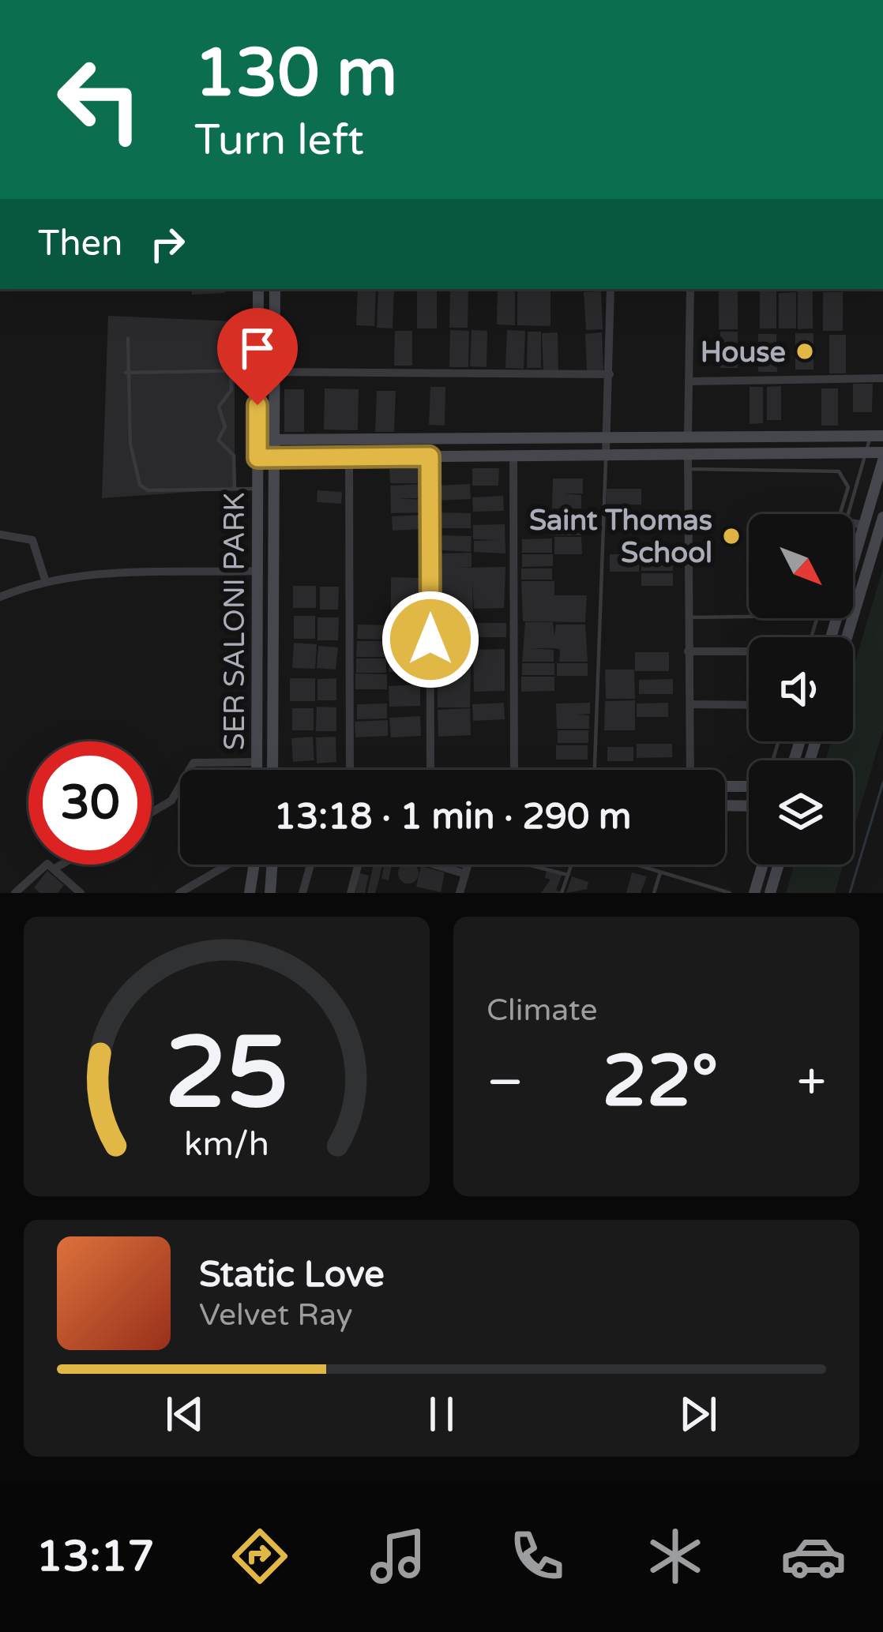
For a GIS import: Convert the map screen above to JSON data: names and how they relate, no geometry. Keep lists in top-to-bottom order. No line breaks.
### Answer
{"streets":{"street":["SER SALONI PARK"]},"places":["House","Saint Thomas School"],"north":"bottom right","page":{"turn":["130 m","Turn left"],"then":"Then","limit":"30","trip":"13:18 · 1 min · 290 m","tile":"Climate","heat":["−","22°","+"],"song":["Static Love","Velvet Ray"],"tabs":"13:17","gauge":["25","km/h"]}}
